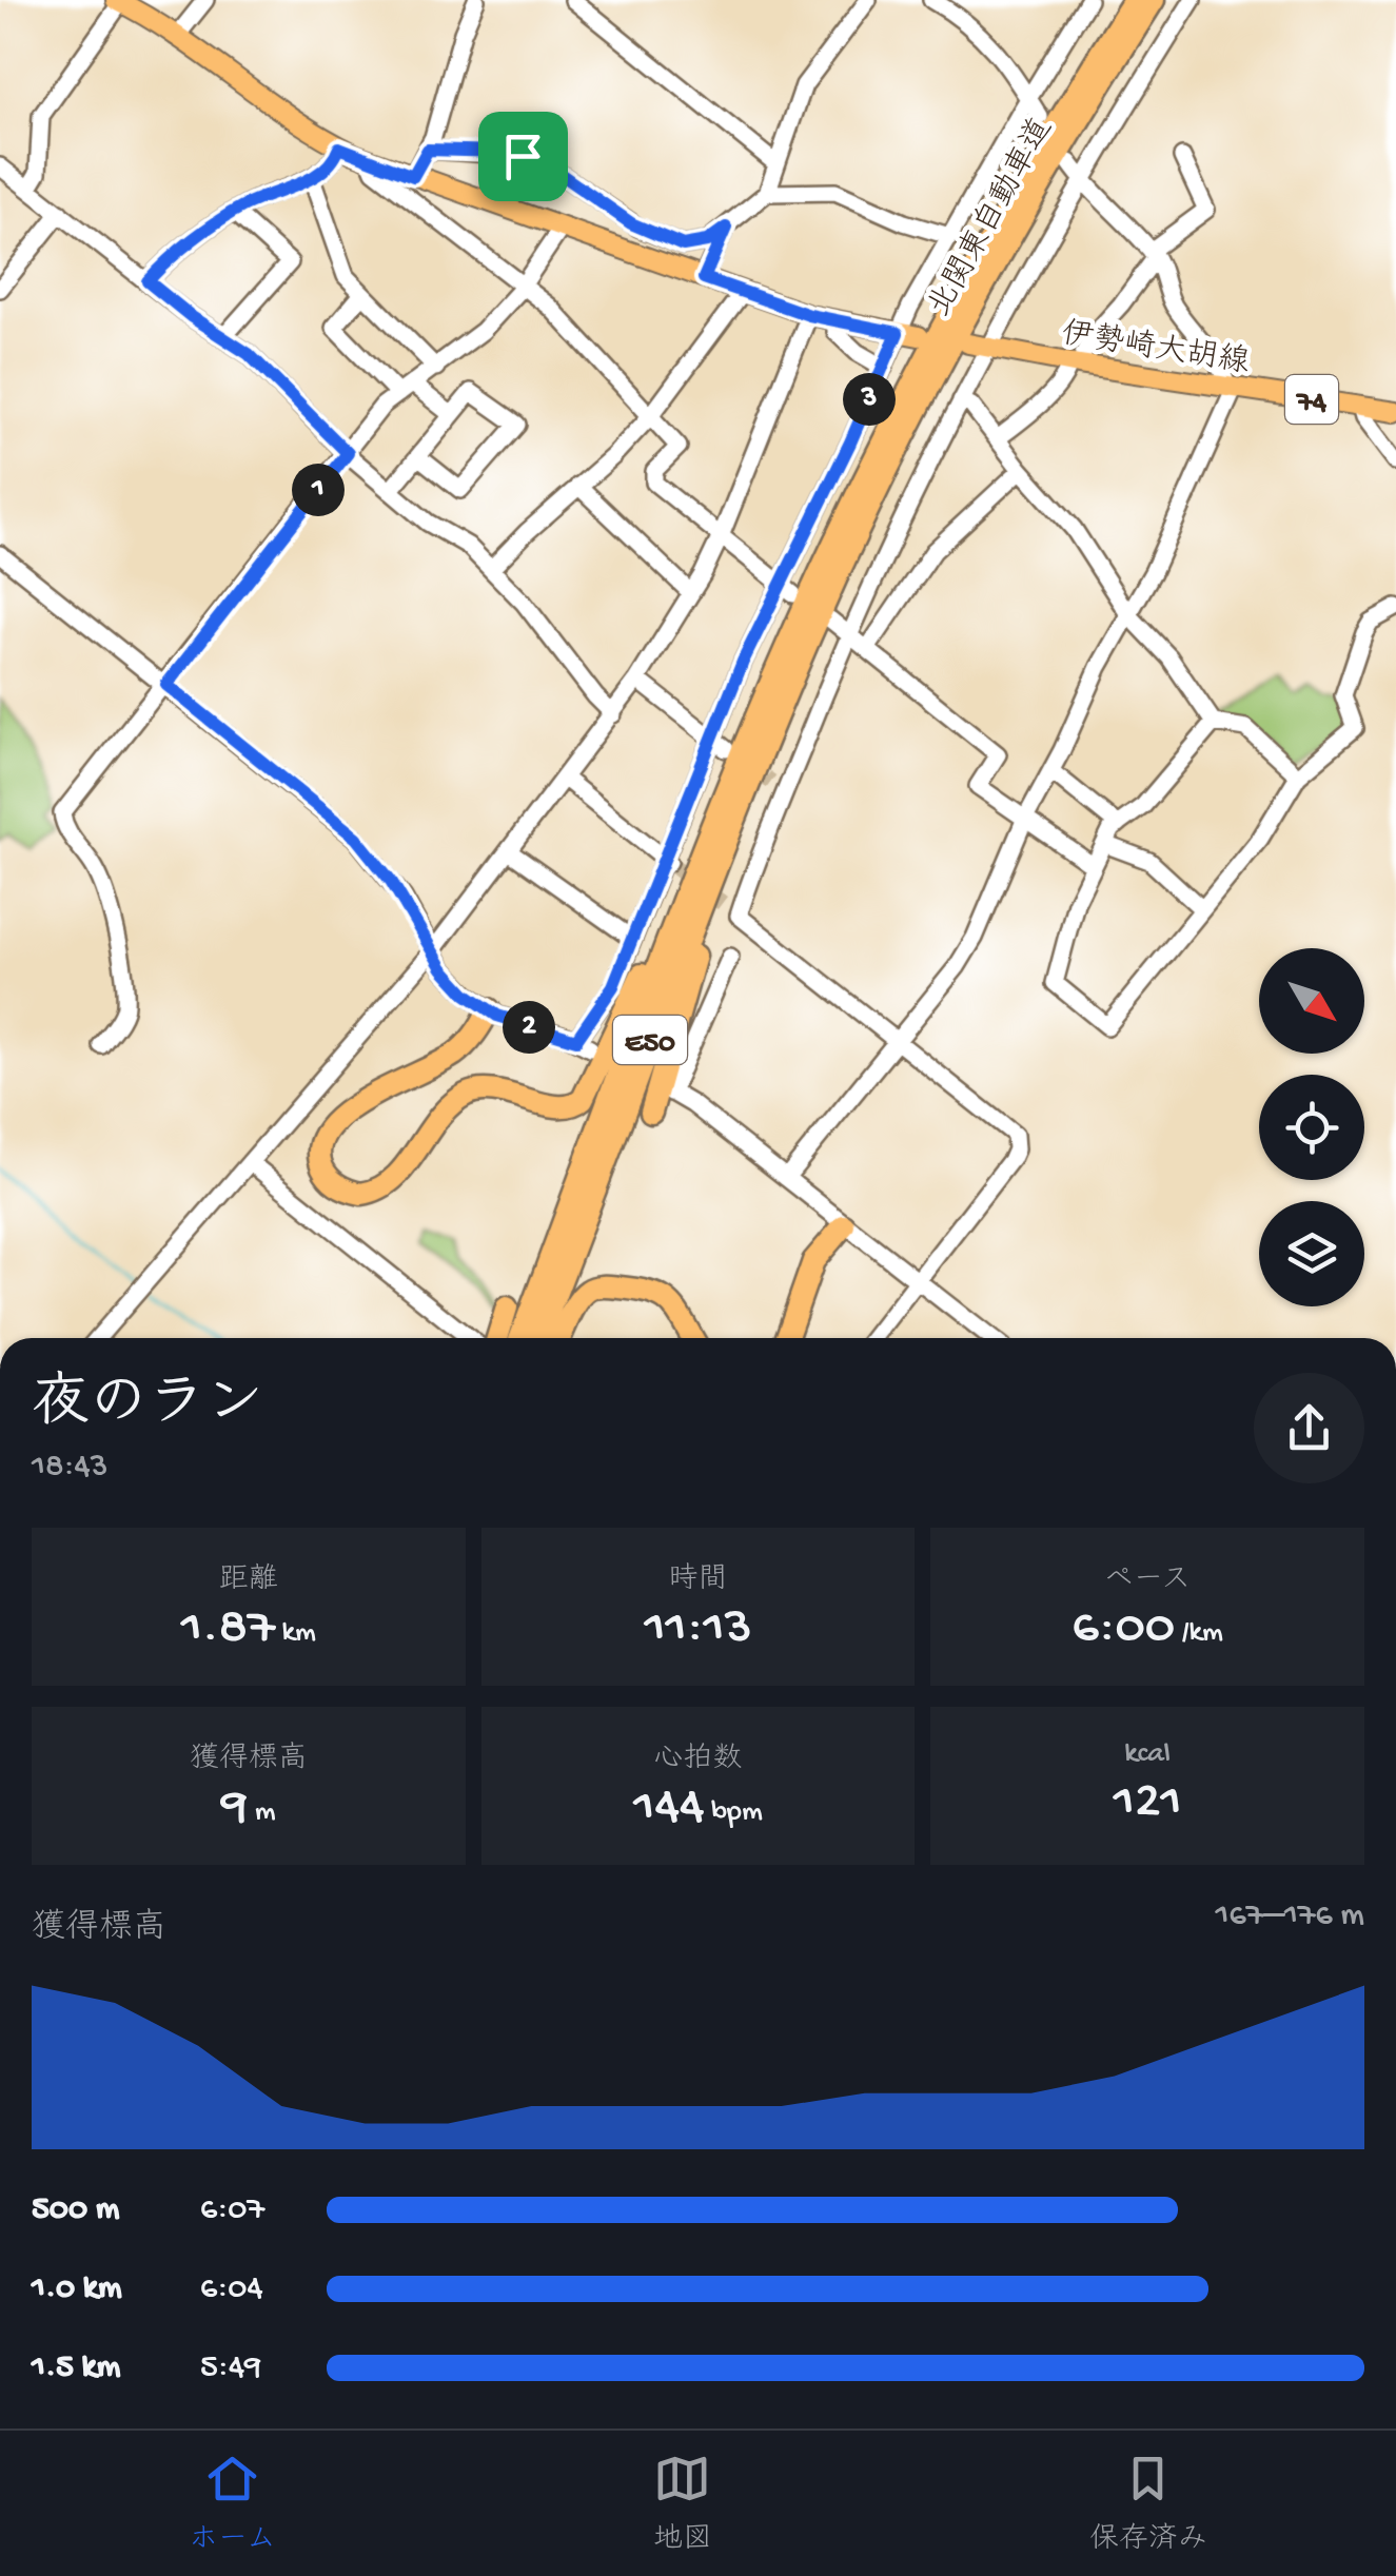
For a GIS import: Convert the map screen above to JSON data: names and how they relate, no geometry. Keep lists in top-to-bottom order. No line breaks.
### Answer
{"streets":{"highway":["北関東自動車道","E50"],"main road":["伊勢崎大胡線","74"]},"north":"bottom right","page":{"pins":["3","1","2"],"heading":["夜のラン","18:43"],"stats":[["距離","1.87 km"],["時間","11:13"],["ペース","6:00 /km"],["獲得標高","9 m"],["心拍数","144 bpm"],["kcal","121"]],"chart":["獲得標高","167–176 m"],"list":[{"name":"500 m","note":"6:07"},{"name":"1.0 km","note":"6:04"},{"name":"1.5 km","note":"5:49"}],"tabs":["ホーム","地図","保存済み"]}}
